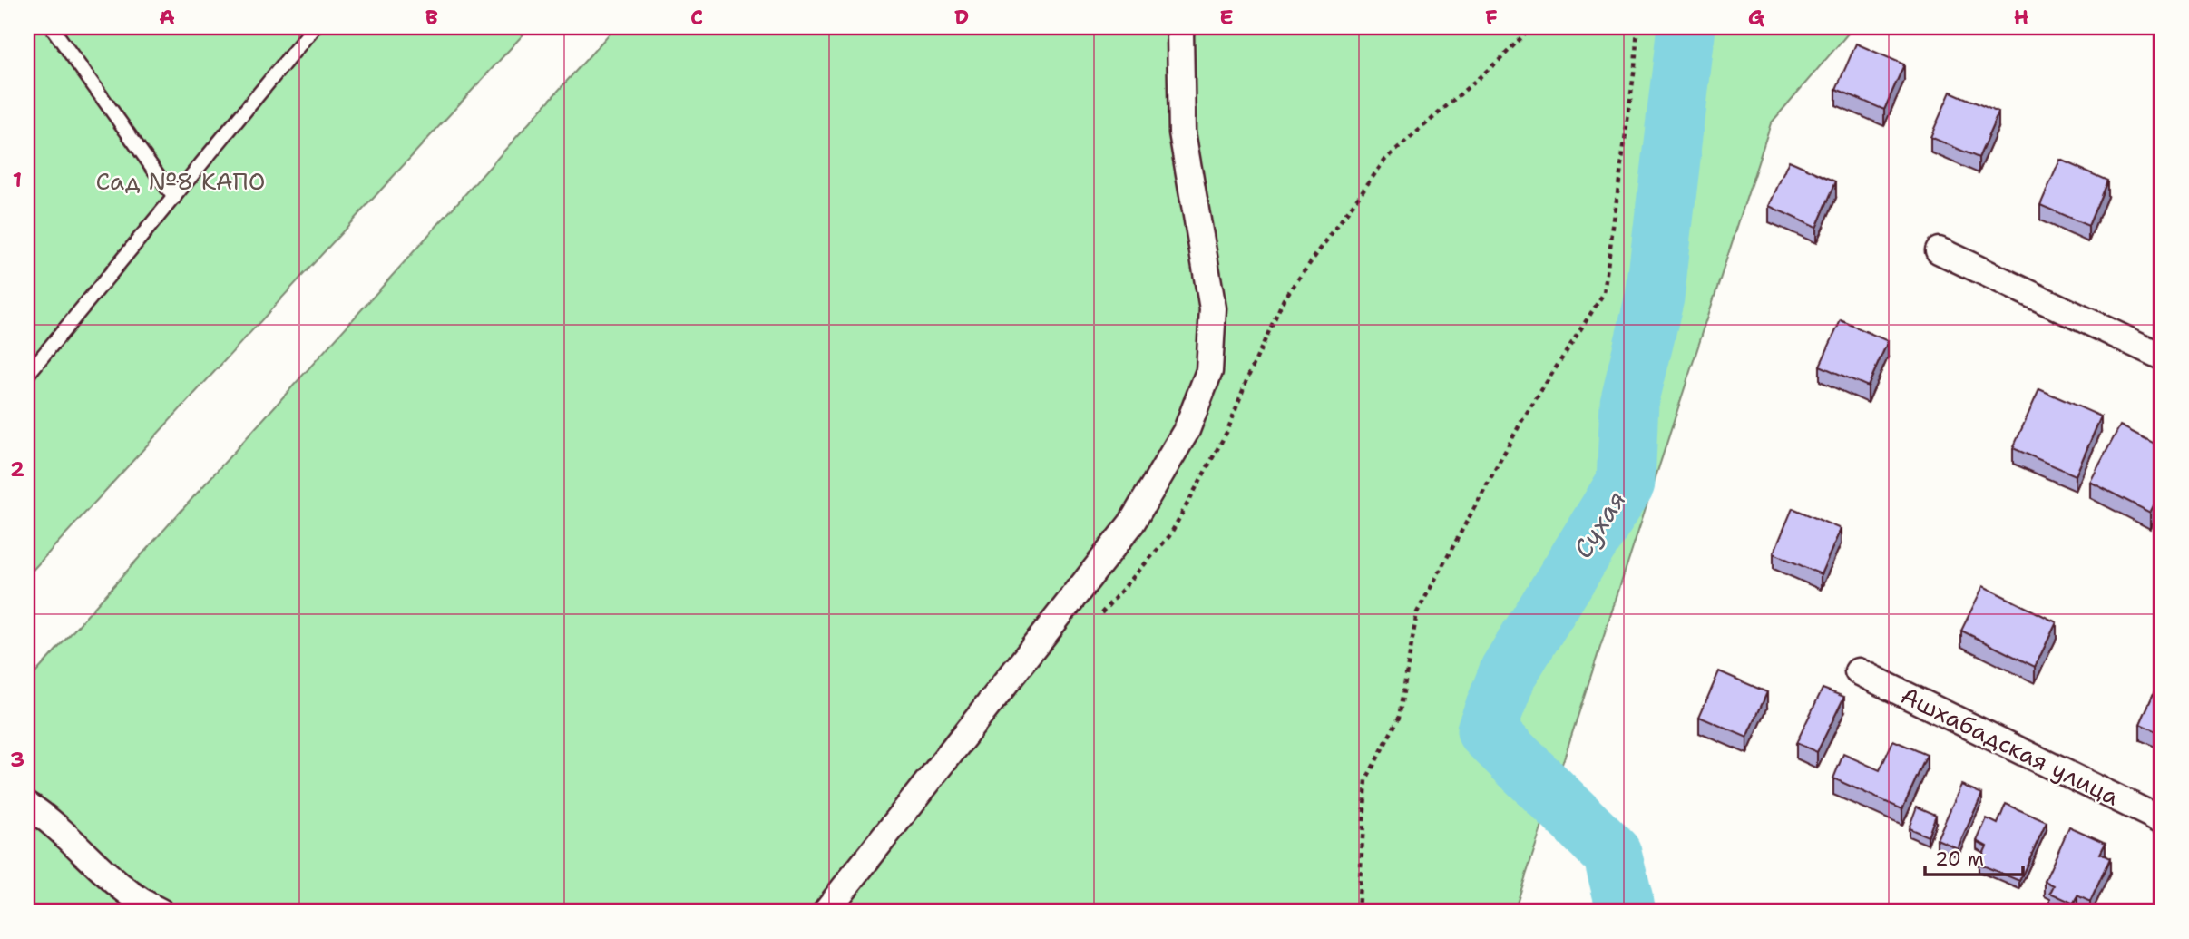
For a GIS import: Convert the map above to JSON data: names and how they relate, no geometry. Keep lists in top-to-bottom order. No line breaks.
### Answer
{"streets":{"street":["Ашхабадская улица"]},"water":["Сухая"],"parks":["Сад №8 КАПО"],"scale_bar":"20 m","grid":{"columns":["A","B","C","D","E","F","G","H"],"rows":["1","2","3"]}}
